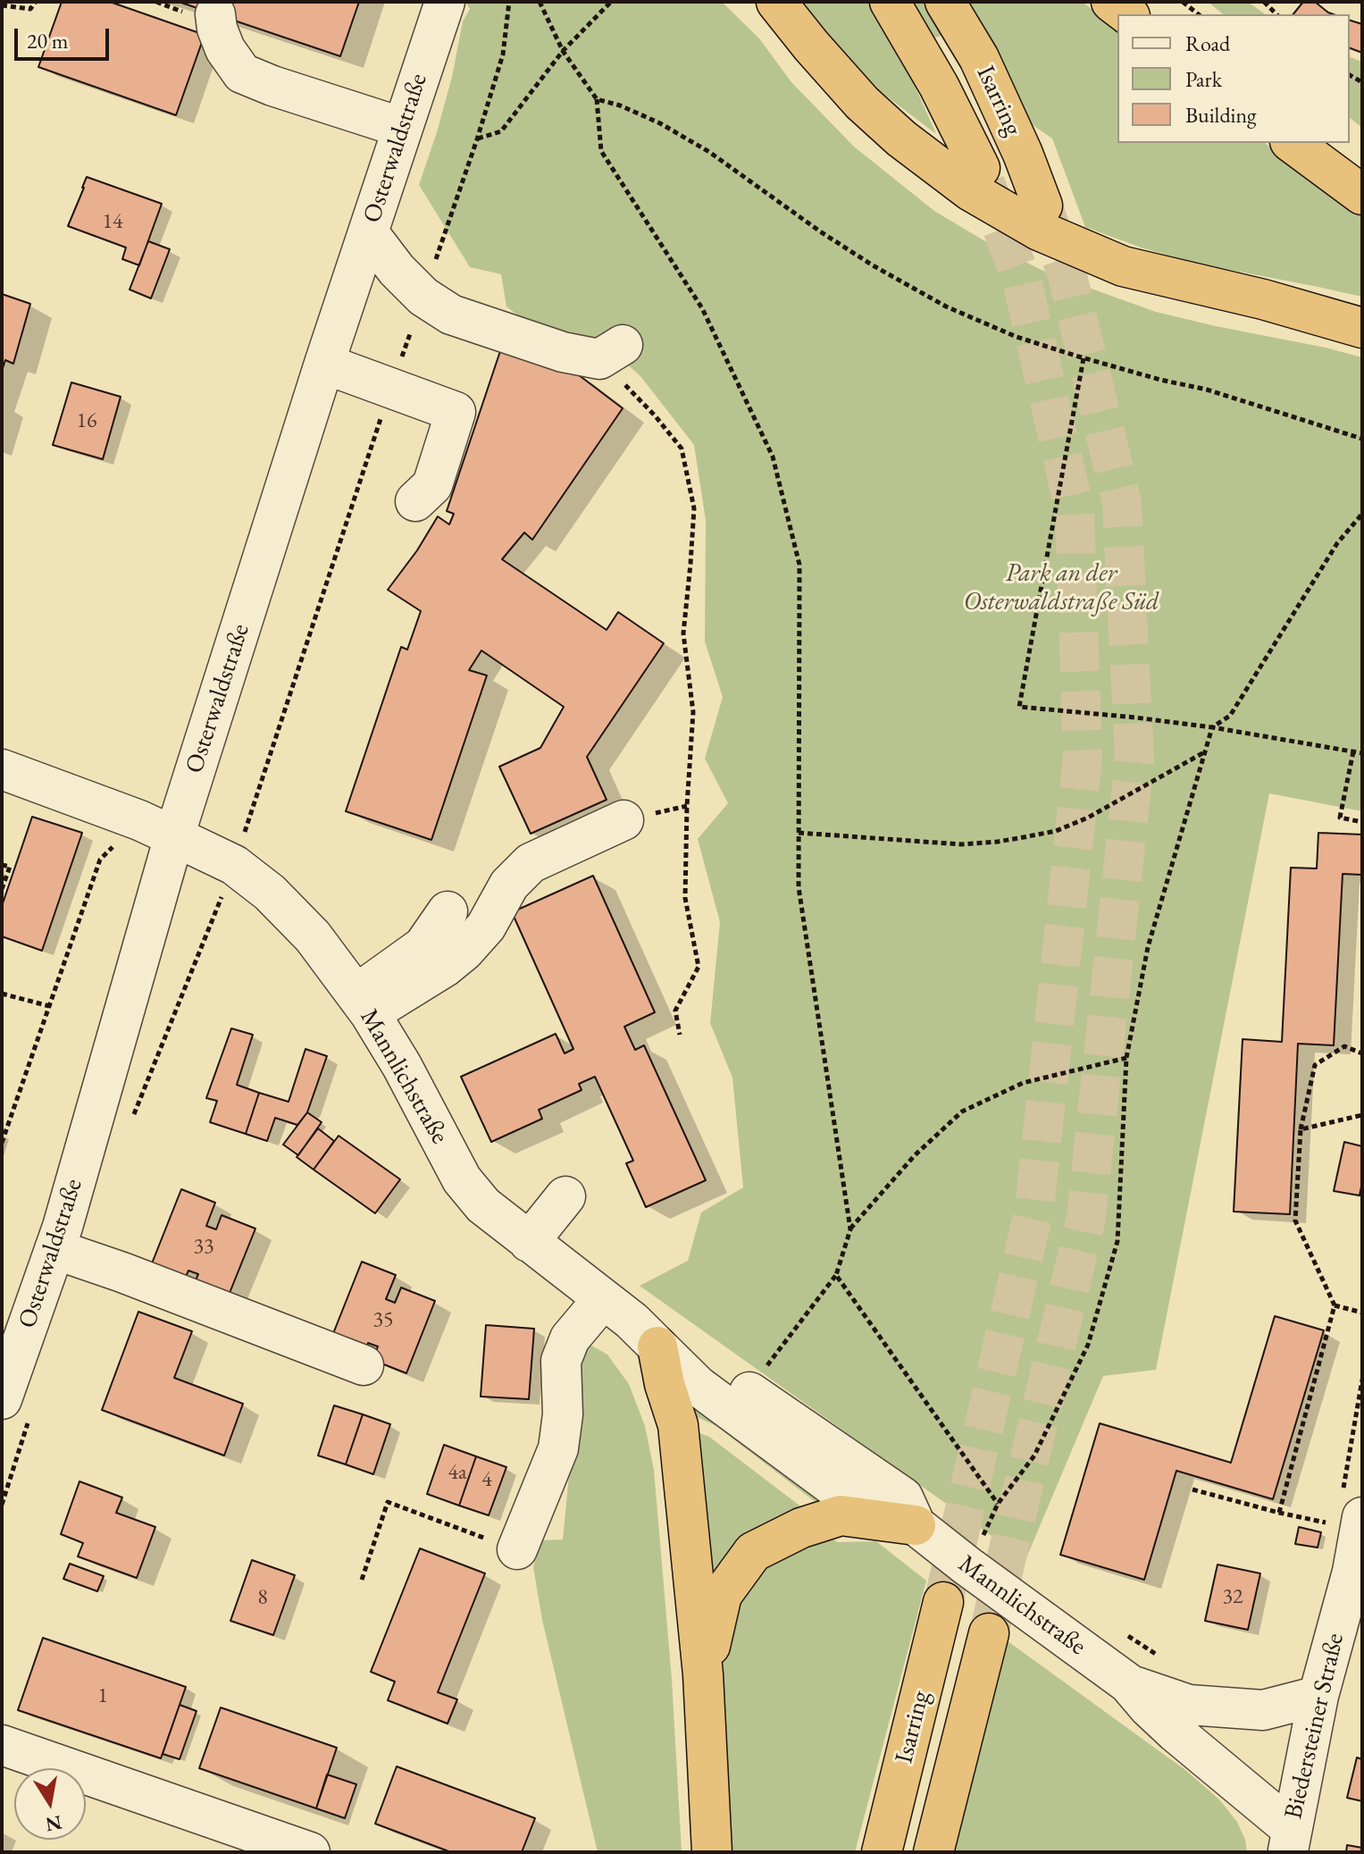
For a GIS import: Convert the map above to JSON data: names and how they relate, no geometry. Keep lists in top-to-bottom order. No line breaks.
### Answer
{"streets":{"highway":["Isarring"],"street":["Osterwaldstraße","Mannlichstraße","Biedersteiner Straße"]},"crossings":[["Osterwaldstraße","Mannlichstraße"],["Mannlichstraße","Biedersteiner Straße"]],"parks":["Park an der Osterwaldstraße Süd"],"house_numbers":["14","16","33","35","4a","4","32","8","1"],"legend":["Road","Park","Building"],"scale_bar":"20 m","north":"bottom"}
